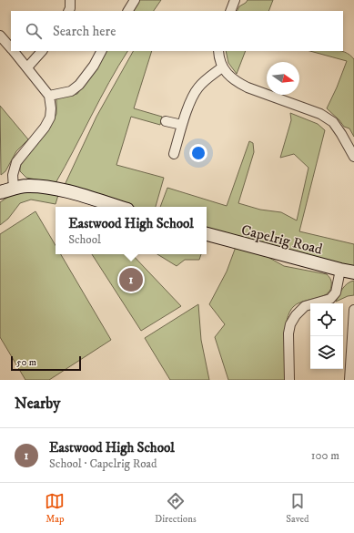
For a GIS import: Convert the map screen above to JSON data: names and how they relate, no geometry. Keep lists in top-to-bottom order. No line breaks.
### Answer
{"streets":{"street":["Capelrig Road"]},"scale_bar":"50 m","north":"right","page":{"search":"Search here","popup":["Eastwood High School","School"],"pins":"1","scale":"50 m","heading":"Nearby","list":[{"mark":"1","name":"Eastwood High School","note":"School · Capelrig Road","value":"100 m"}],"nav":["Map","Directions","Saved"]}}
